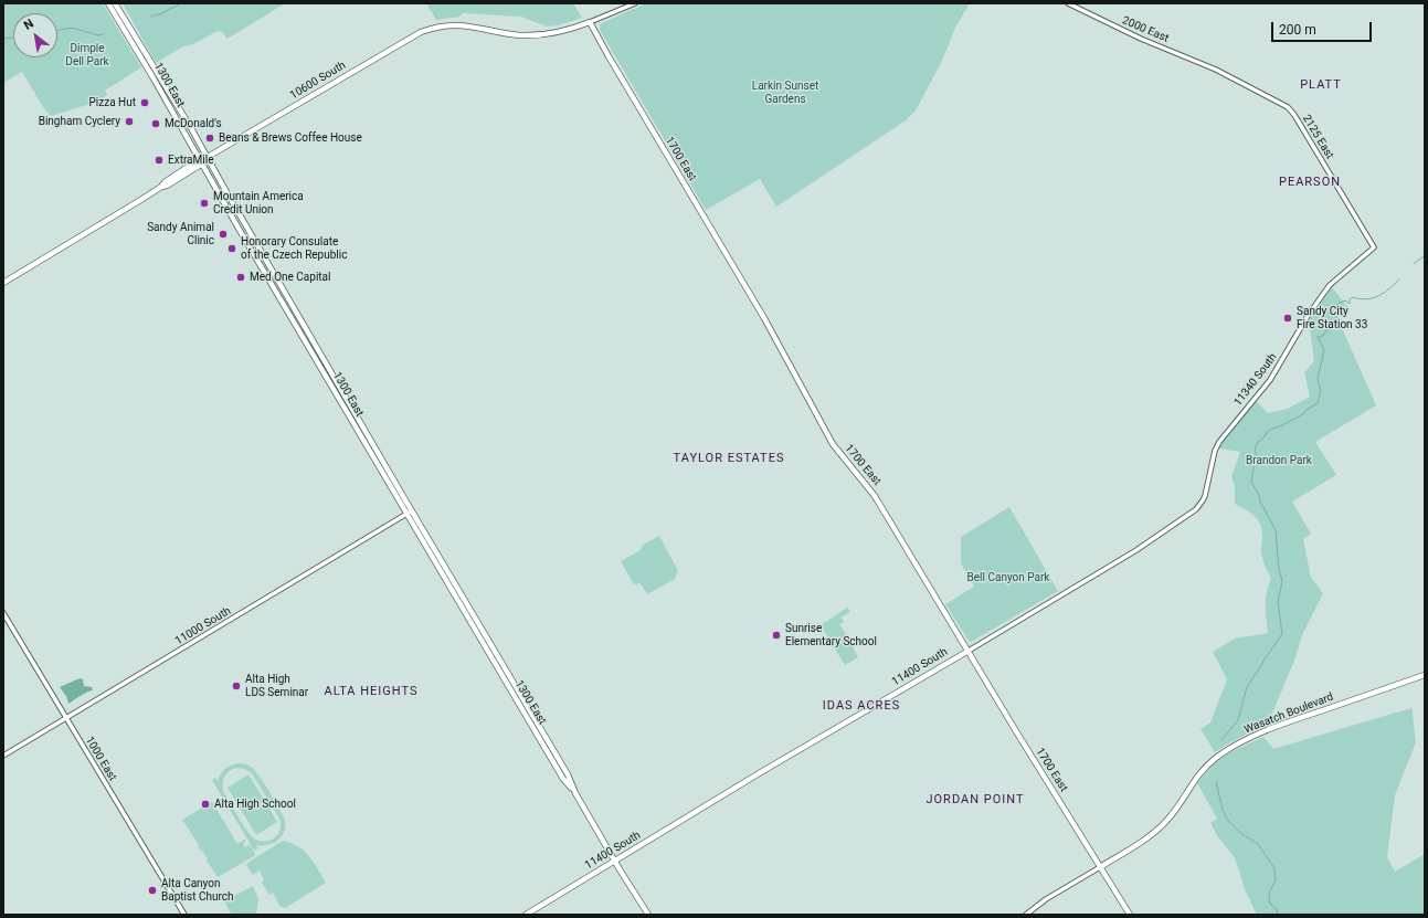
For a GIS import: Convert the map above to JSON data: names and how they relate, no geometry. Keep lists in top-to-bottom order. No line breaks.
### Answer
{"streets":{"main road":["10600 South","1300 East","1700 East","11400 South","Wasatch Boulevard"],"street":["2000 East","2125 East","11340 South","11000 South","1000 East"]},"crossings":[["2000 East","2125 East"],["10600 South","1300 East"],["10600 South","1700 East"],["1300 East","11000 South"],["1300 East","11400 South"],["2125 East","11340 South"],["1700 East","11400 South"],["1700 East","Wasatch Boulevard"],["11340 South","11400 South"],["11000 South","1000 East"]],"districts":["PLATT","PEARSON","TAYLOR ESTATES","ALTA HEIGHTS","IDAS ACRES","JORDAN POINT"],"parks":["Dimple Dell Park","Larkin Sunset Gardens","Brandon Park","Bell Canyon Park"],"places":["Pizza Hut","Bingham Cyclery","McDonald's","Beans & Brews Coffee House","ExtraMile","Mountain America Credit Union","Sandy Animal Clinic","Honorary Consulate of the Czech Republic","Med One Capital","Sandy City Fire Station 33","Sunrise Elementary School","Alta High LDS Seminar","Alta High School","Alta Canyon Baptist Church"],"scale_bar":"200 m","north":"top left"}
